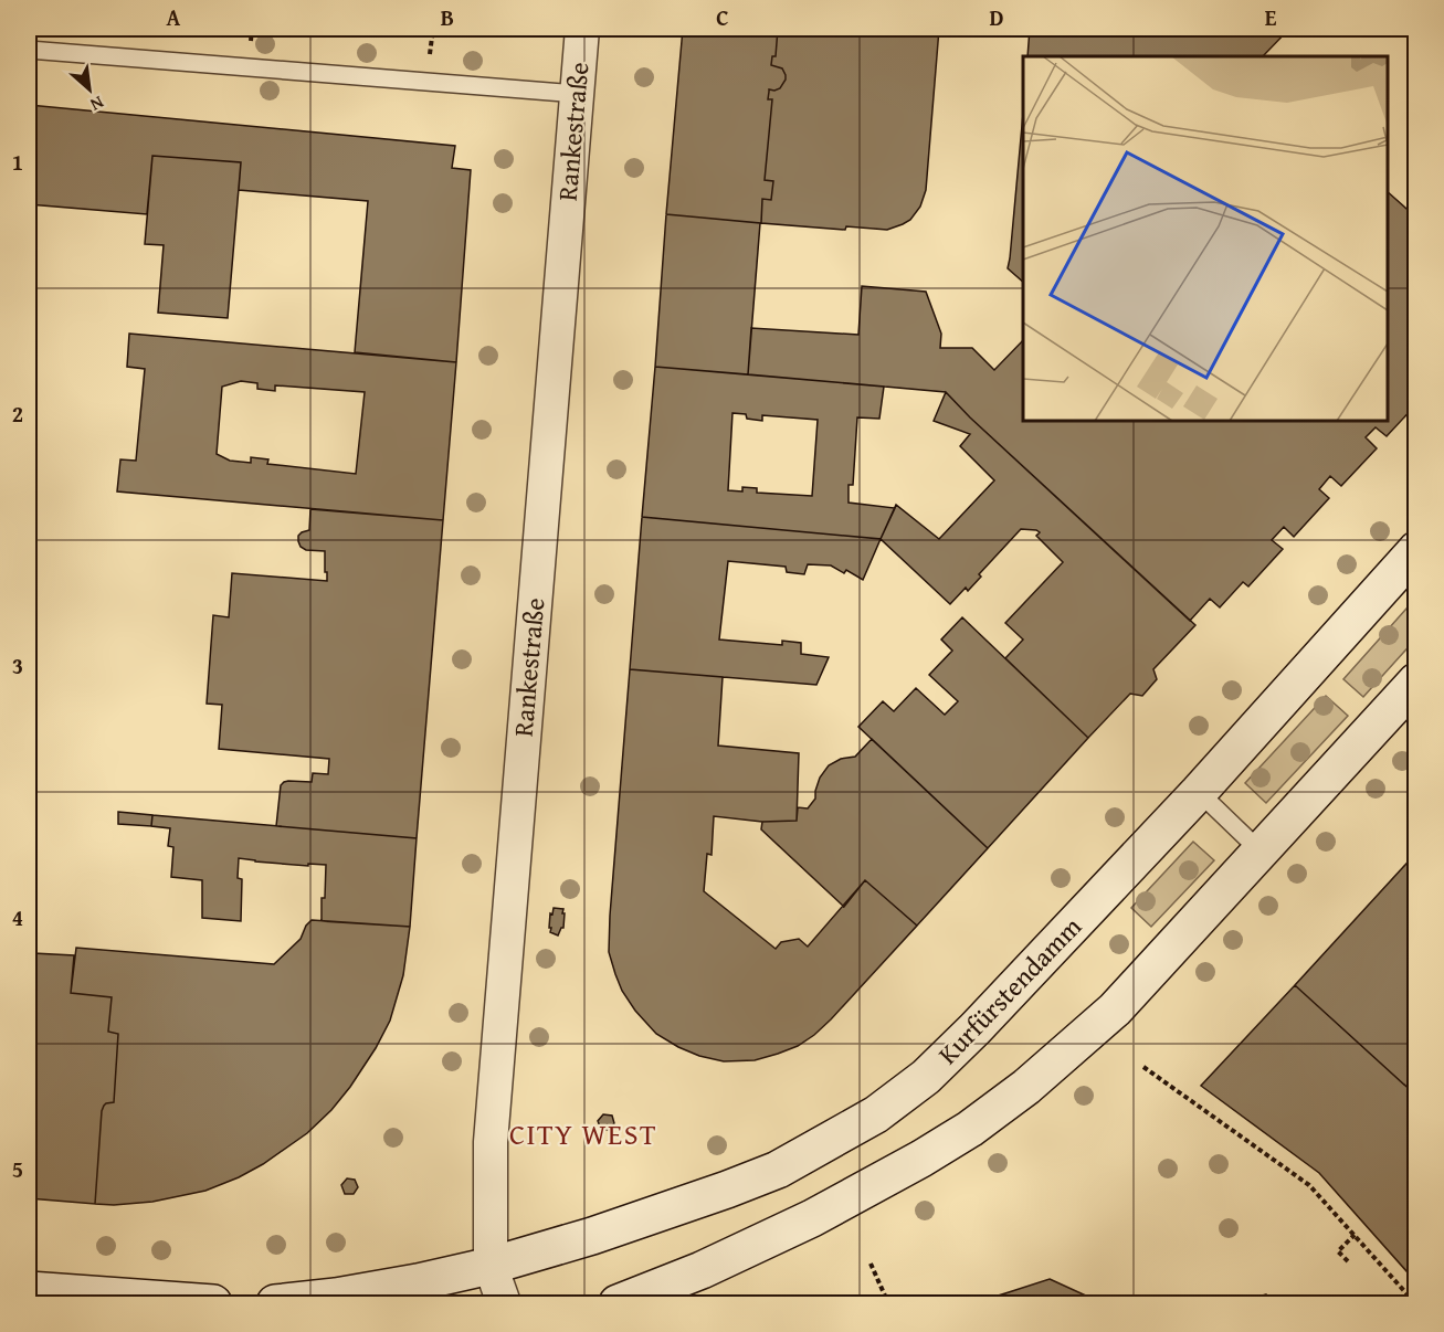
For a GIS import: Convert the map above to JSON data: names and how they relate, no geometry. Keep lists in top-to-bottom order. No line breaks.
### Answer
{"streets":{"main road":["Kurfürstendamm"],"street":["Rankestraße"]},"crossings":[["Rankestraße","Kurfürstendamm"]],"districts":["CITY WEST"],"north":"bottom right","grid":{"columns":["A","B","C","D","E"],"rows":["1","2","3","4","5"]}}
